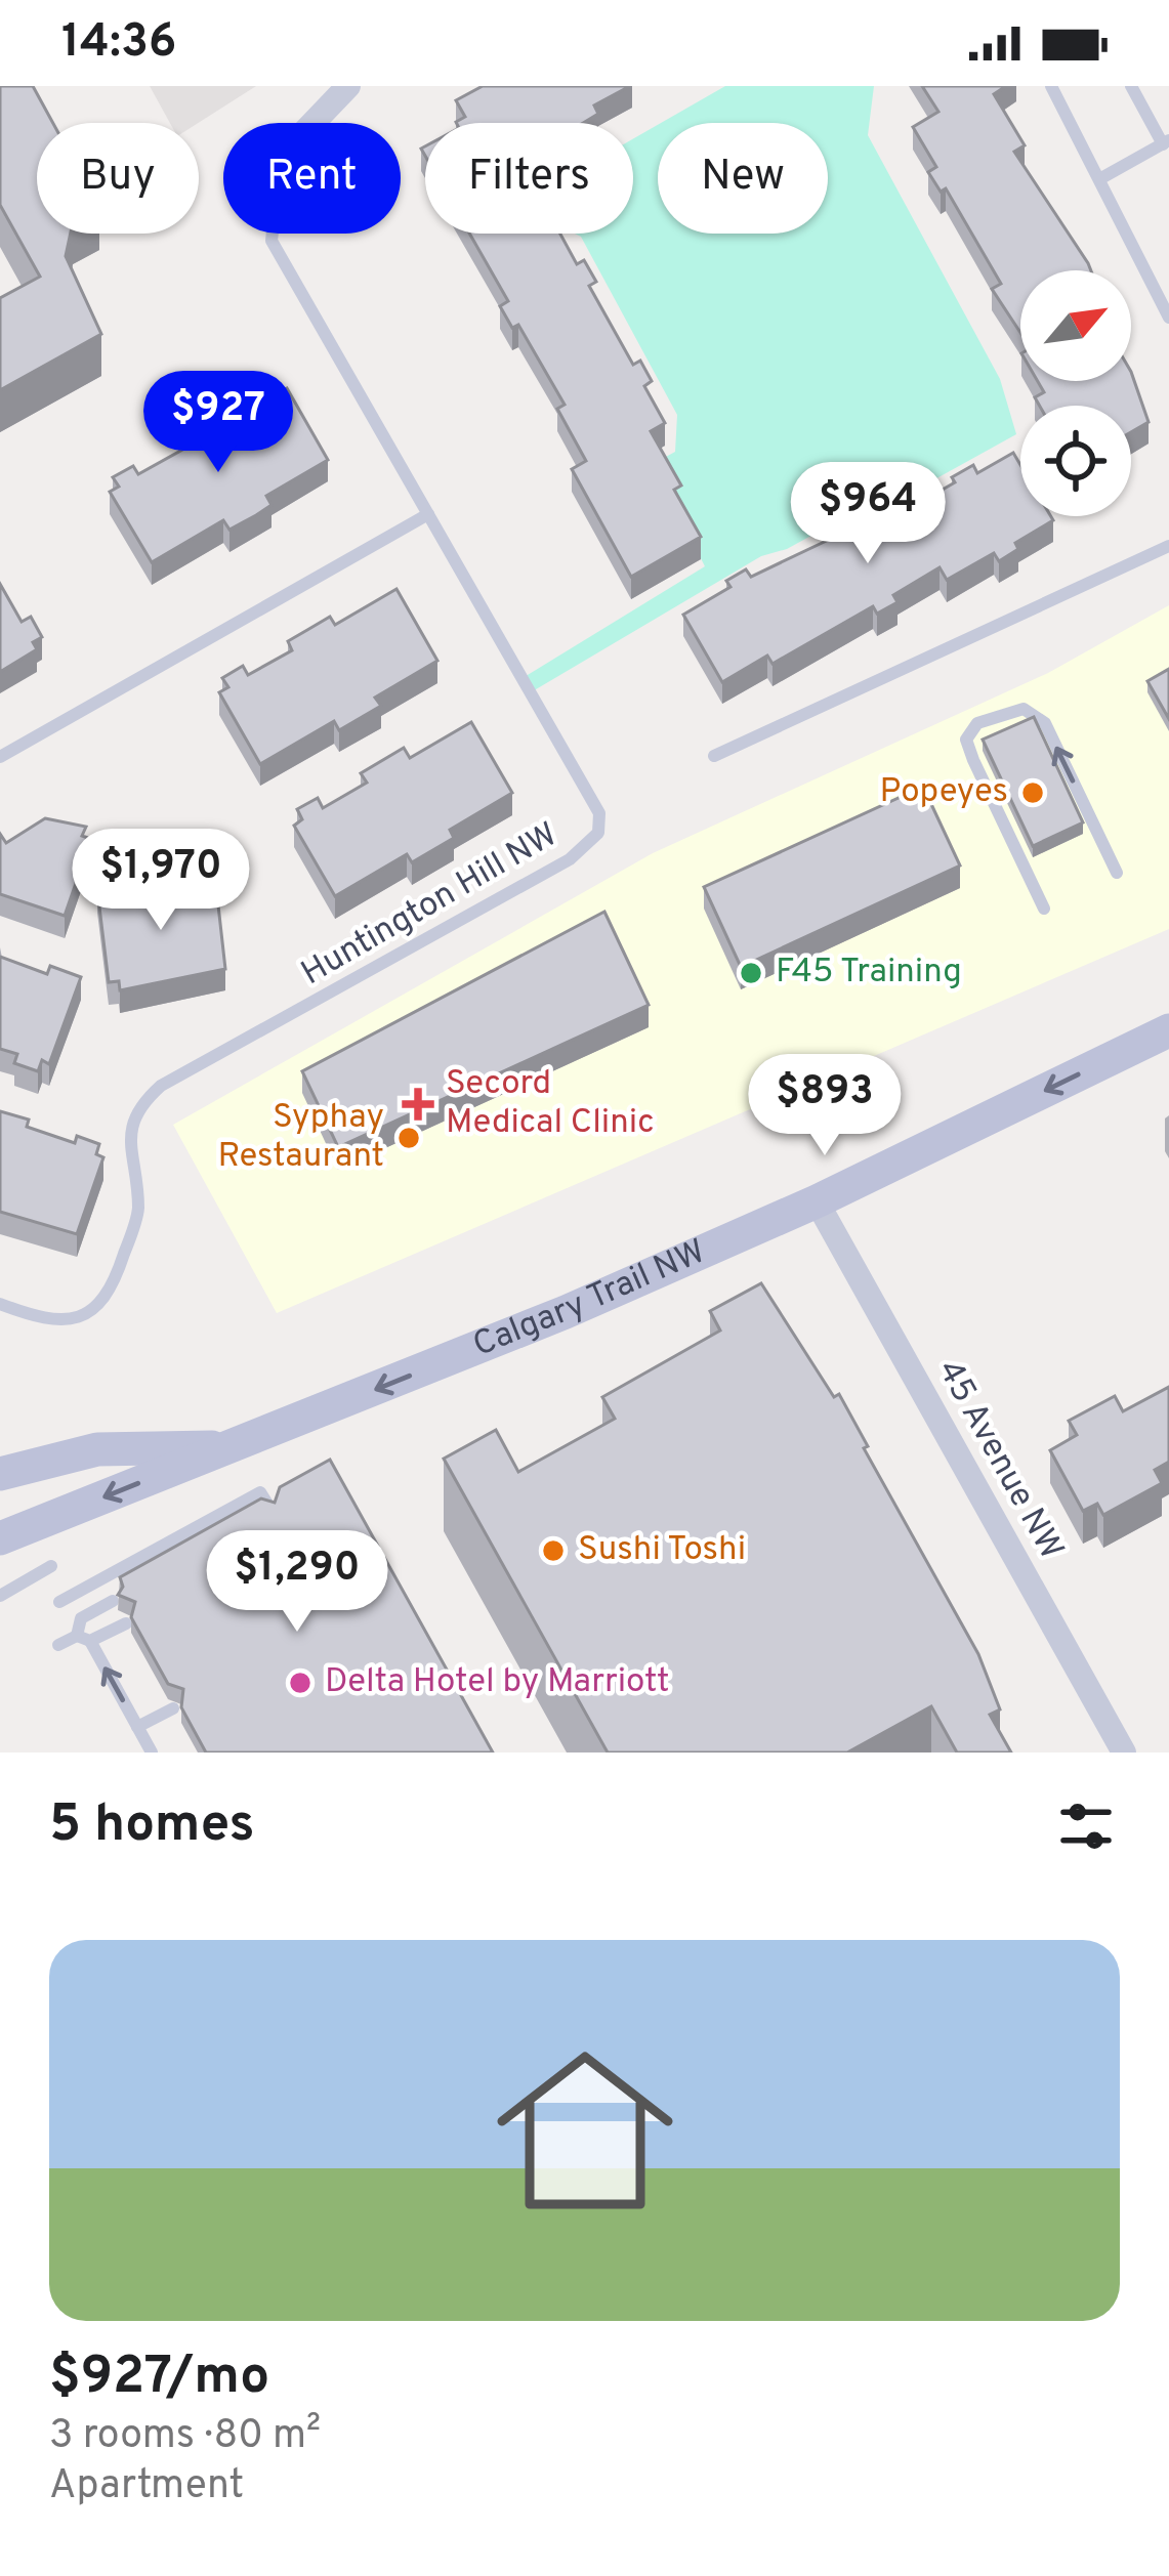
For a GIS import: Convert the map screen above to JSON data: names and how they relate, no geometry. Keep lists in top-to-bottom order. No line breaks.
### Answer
{"streets":{"main road":["Calgary Trail NW"],"street":["45 Avenue NW"],"lane":["Huntington Hill NW"]},"crossings":[["Calgary Trail NW","45 Avenue NW"]],"one_way":["Calgary Trail NW"],"places":{"other":["Popeyes","F45 Training","Syphay Restaurant","Sushi Toshi","Delta Hotel by Marriott"],"health":["Secord Medical Clinic"]},"north":"top right","page":{"status":"14:36","chip":["Buy","Rent","Filters","New"],"price":["$927","$964","$1,970","$893","$1,290"],"heading":"5 homes","list":[{"name":"$927/mo","note":"3 rooms · 80 m² · Apartment"}]}}
